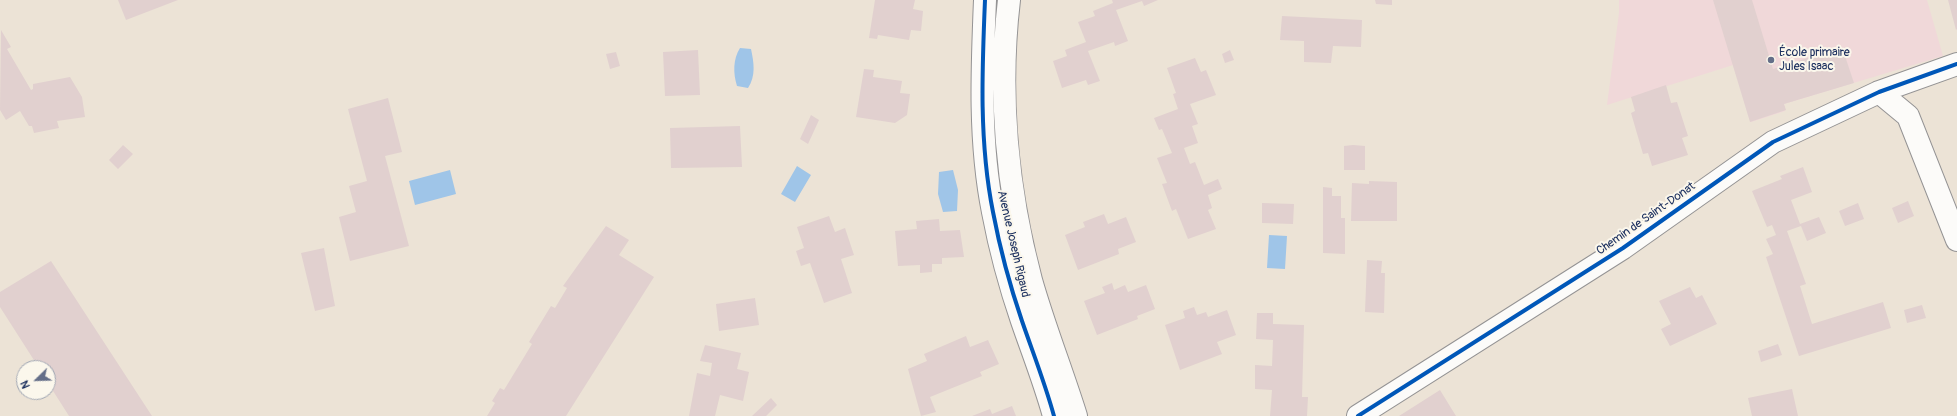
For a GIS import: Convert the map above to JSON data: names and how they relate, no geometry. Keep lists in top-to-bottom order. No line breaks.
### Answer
{"streets":{"street":["Chemin de Saint-Donat","Avenue Joseph Rigaud"]},"places":["École primaire Jules Isaac"],"north":"bottom left"}
